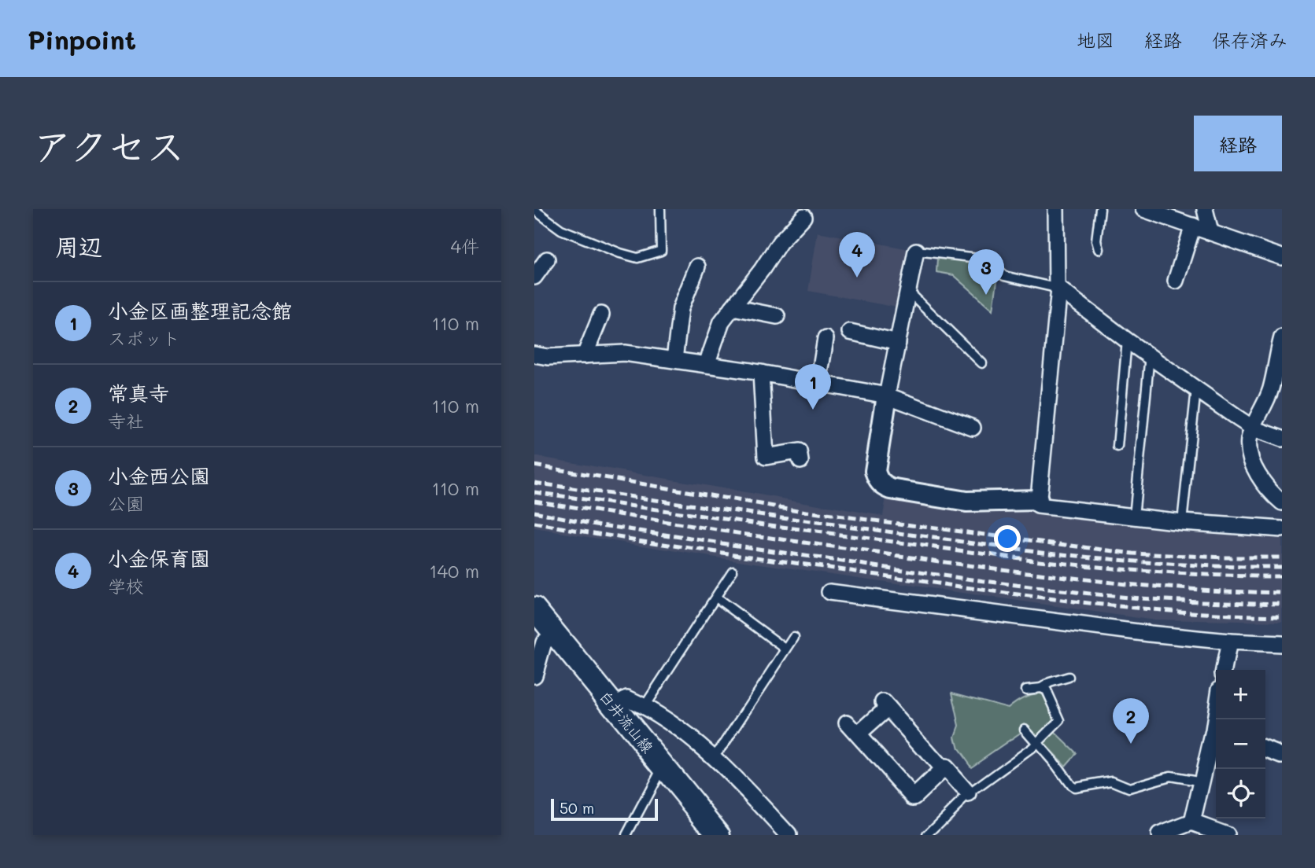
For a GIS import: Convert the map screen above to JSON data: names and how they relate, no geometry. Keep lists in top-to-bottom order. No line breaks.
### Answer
{"streets":{"main road":["白井流山線"]},"scale_bar":"50 m","page":{"header":"Pinpoint","nav":["地図","経路","保存済み"],"title":"アクセス","buttons":"経路","heading":["周辺","4件"],"pins":["4","3","1","2"],"list":[{"mark":"1","name":"小金区画整理記念館","note":"スポット","value":"110 m"},{"mark":"2","name":"常真寺","note":"寺社","value":"110 m"},{"mark":"3","name":"小金西公園","note":"公園","value":"110 m"},{"mark":"4","name":"小金保育園","note":"学校","value":"140 m"}],"map_buttons":["+","−"],"scale":"50 m"}}
